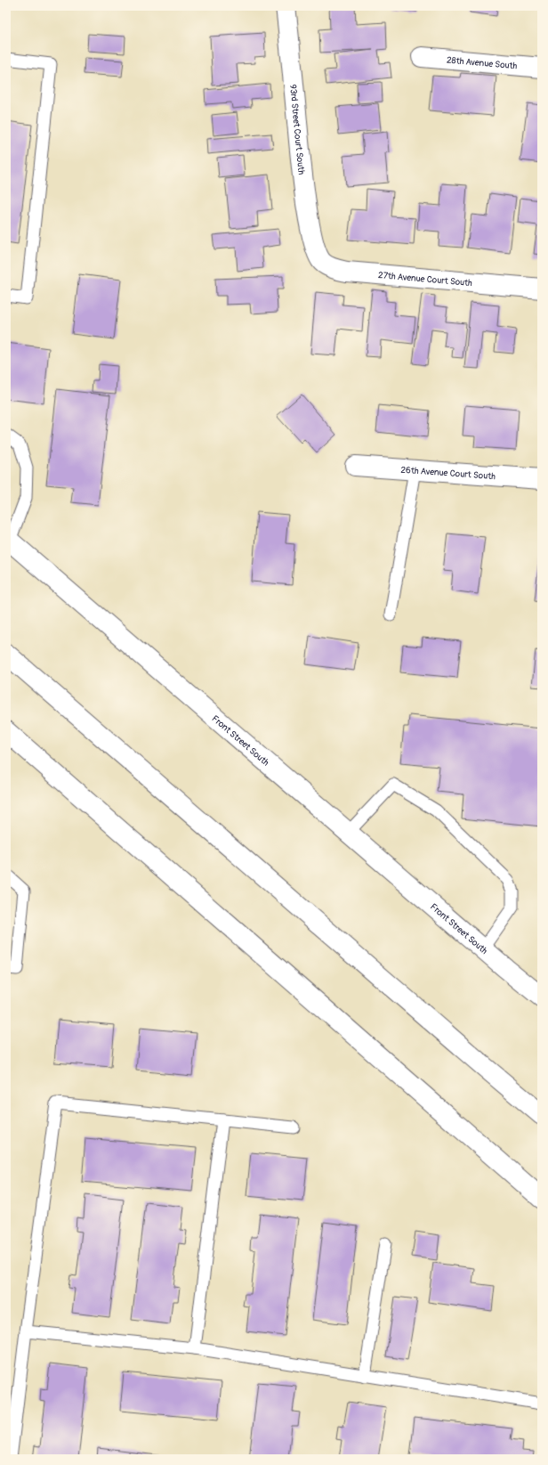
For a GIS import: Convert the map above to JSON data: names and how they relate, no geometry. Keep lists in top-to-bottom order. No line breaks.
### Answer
{"streets":{"main road":["28th Avenue South","93rd Street Court South","27th Avenue Court South","26th Avenue Court South","Front Street South"]},"crossings":[["93rd Street Court South","27th Avenue Court South"]]}
